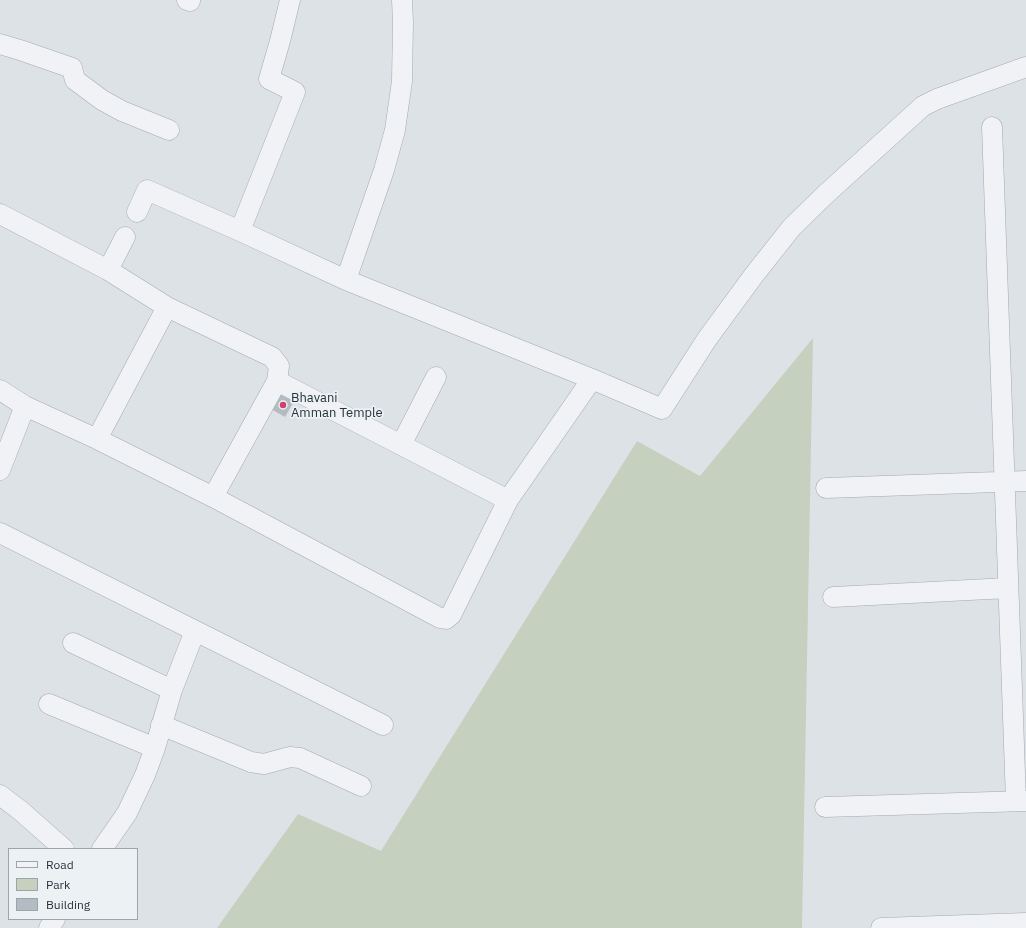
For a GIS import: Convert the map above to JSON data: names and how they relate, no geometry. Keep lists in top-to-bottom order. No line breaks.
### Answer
{"places":["Bhavani Amman Temple"],"legend":["Road","Park","Building"]}
